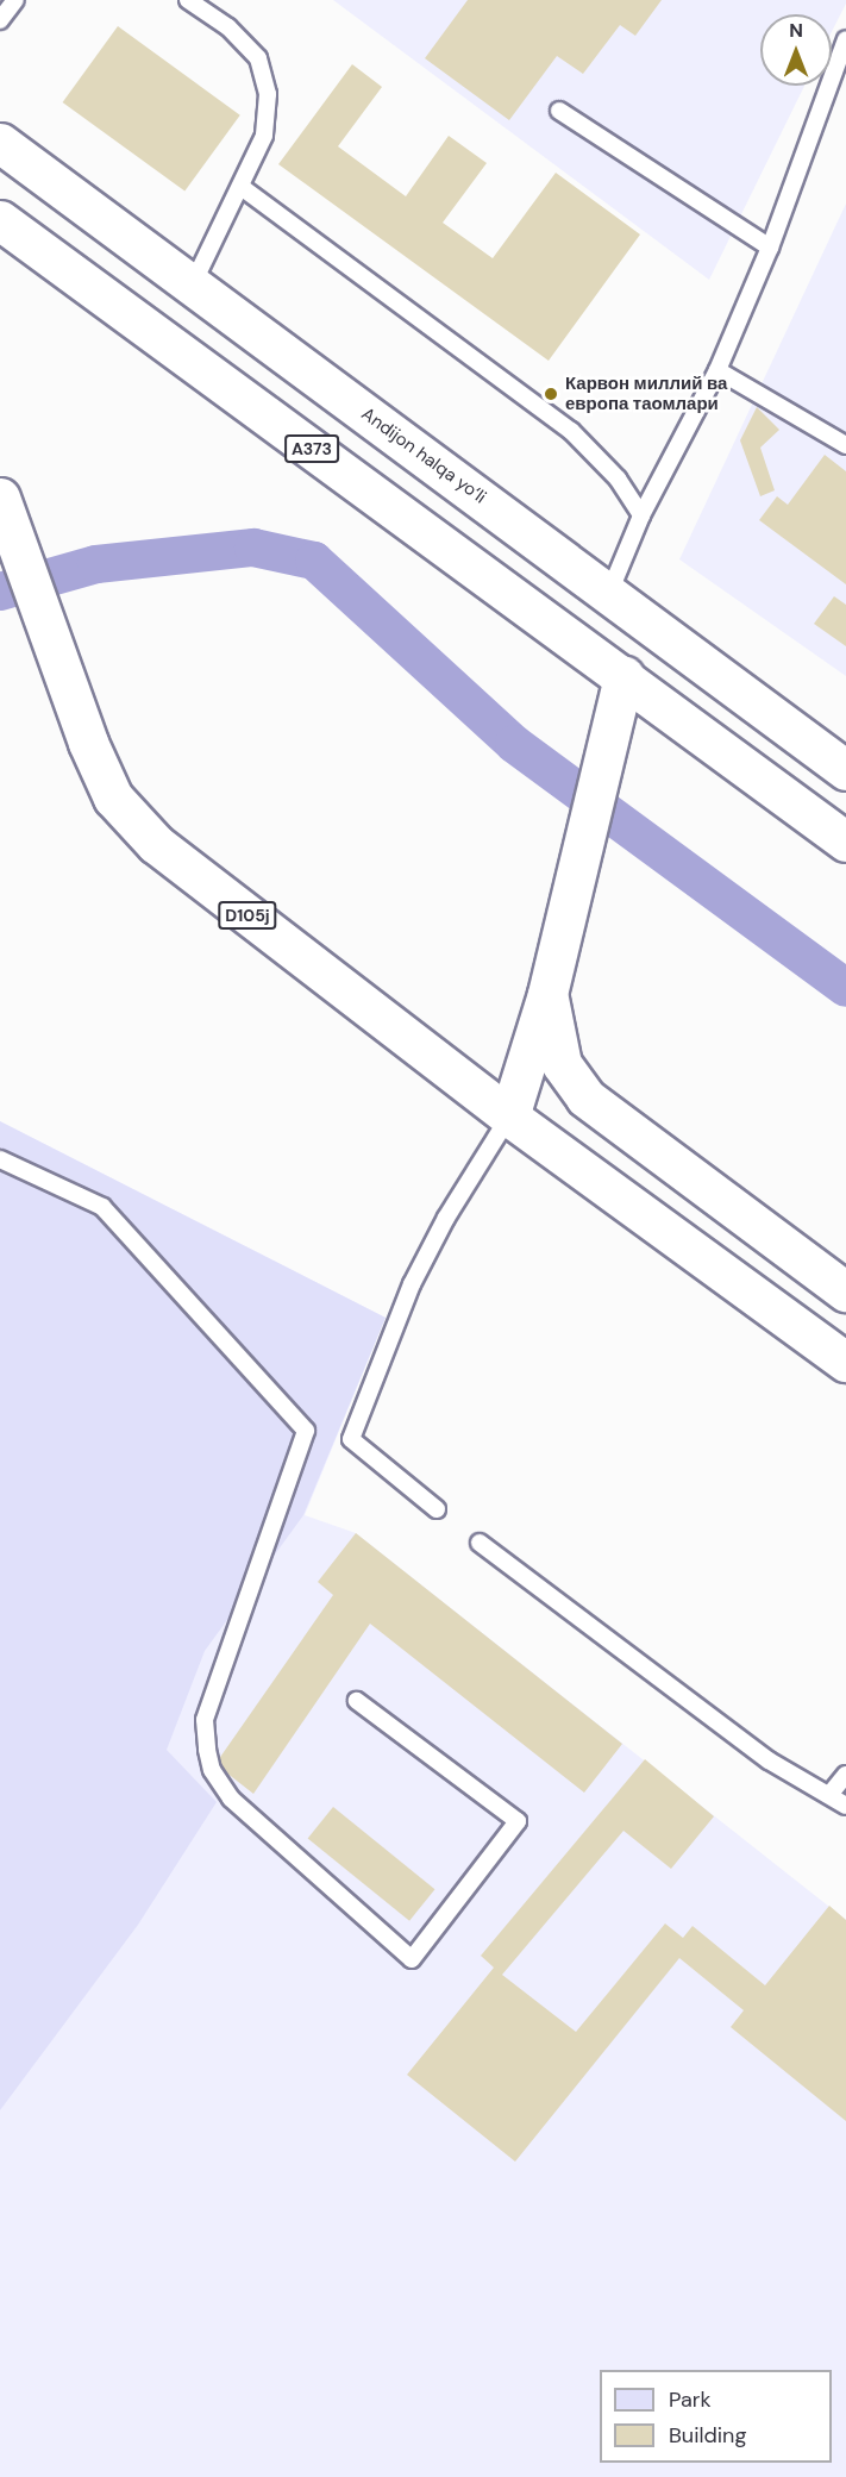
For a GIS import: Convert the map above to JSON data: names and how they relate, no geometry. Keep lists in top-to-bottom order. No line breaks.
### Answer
{"streets":{"highway":["A373","Andijon halqa yo‘li","D105j"]},"places":["Карвон миллий ва европа таомлари"],"legend":["Park","Building"],"north":"top"}
